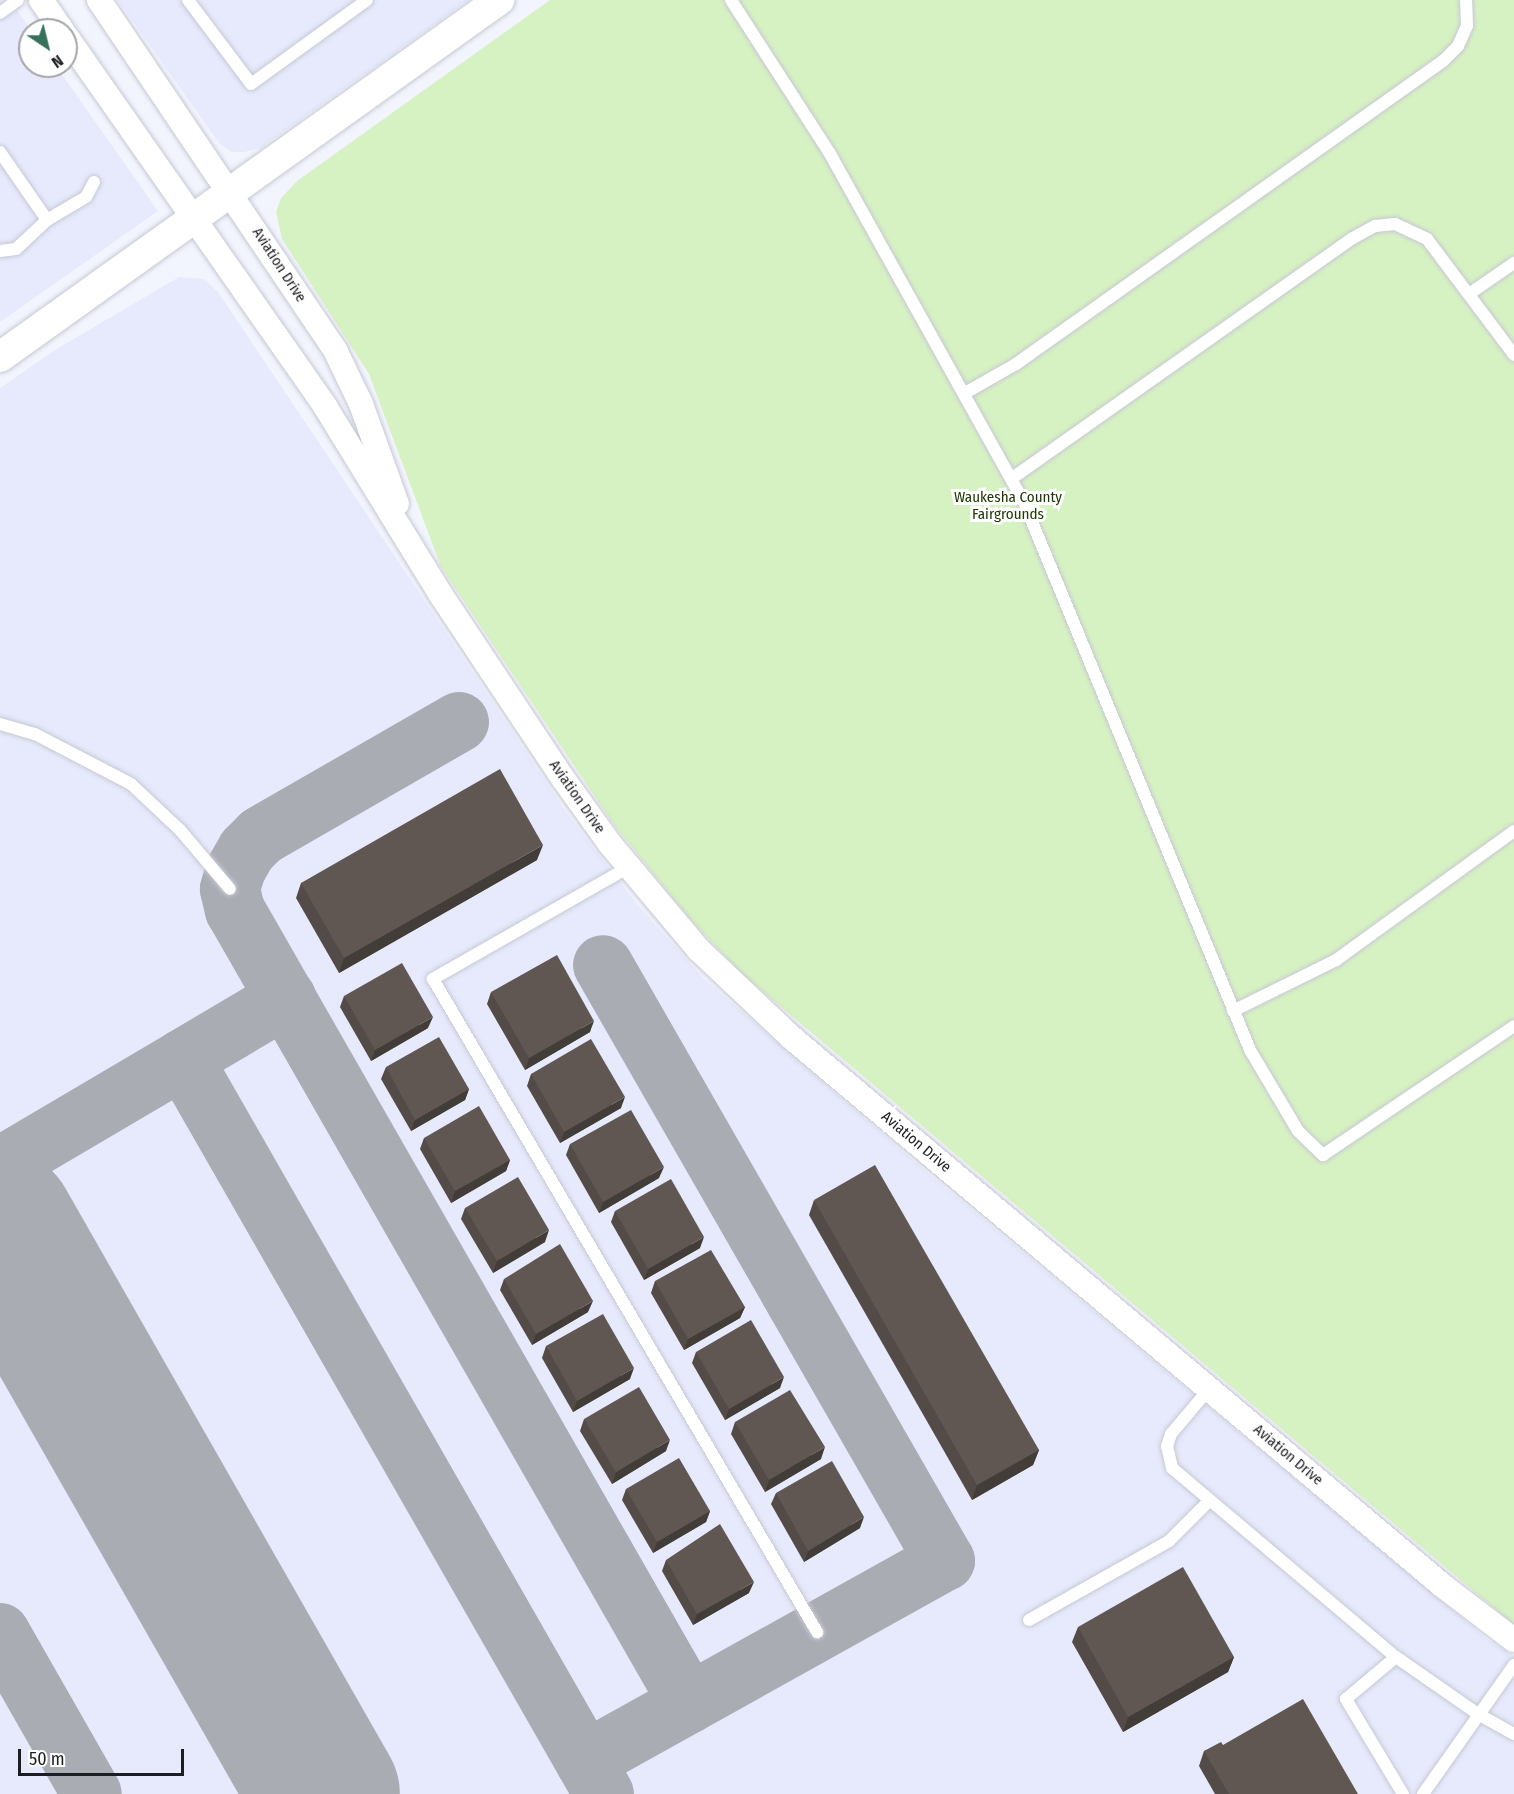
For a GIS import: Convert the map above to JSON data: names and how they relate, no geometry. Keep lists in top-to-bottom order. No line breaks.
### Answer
{"streets":{"street":["Aviation Drive"]},"parks":["Waukesha County Fairgrounds"],"scale_bar":"50 m","north":"bottom right"}
